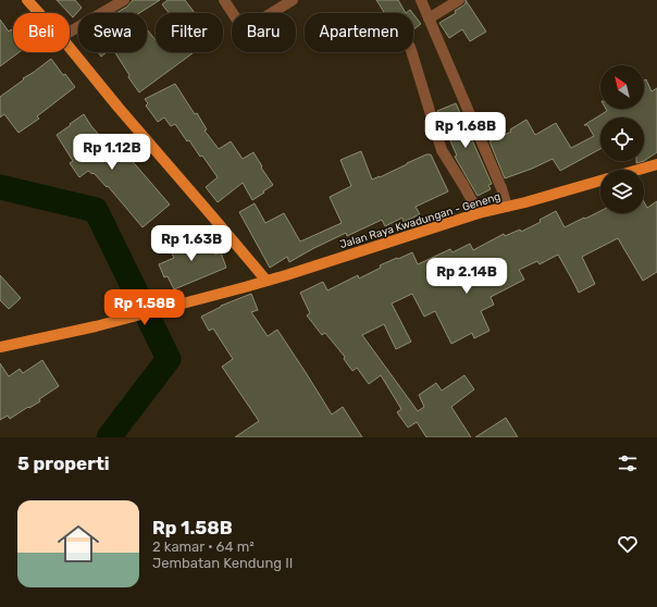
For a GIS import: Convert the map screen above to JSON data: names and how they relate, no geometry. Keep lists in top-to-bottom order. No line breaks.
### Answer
{"streets":{"main road":["Jalan Raya Kwadungan - Geneng"]},"north":"top left","page":{"chip":["Beli","Sewa","Filter","Baru","Apartemen"],"price":["Rp 1.68B","Rp 1.12B","Rp 1.63B","Rp 2.14B","Rp 1.58B"],"heading":"5 properti","list":[{"name":"Rp 1.58B","note":"2 kamar · 64 m² · Jembatan Kendung II"}]}}
